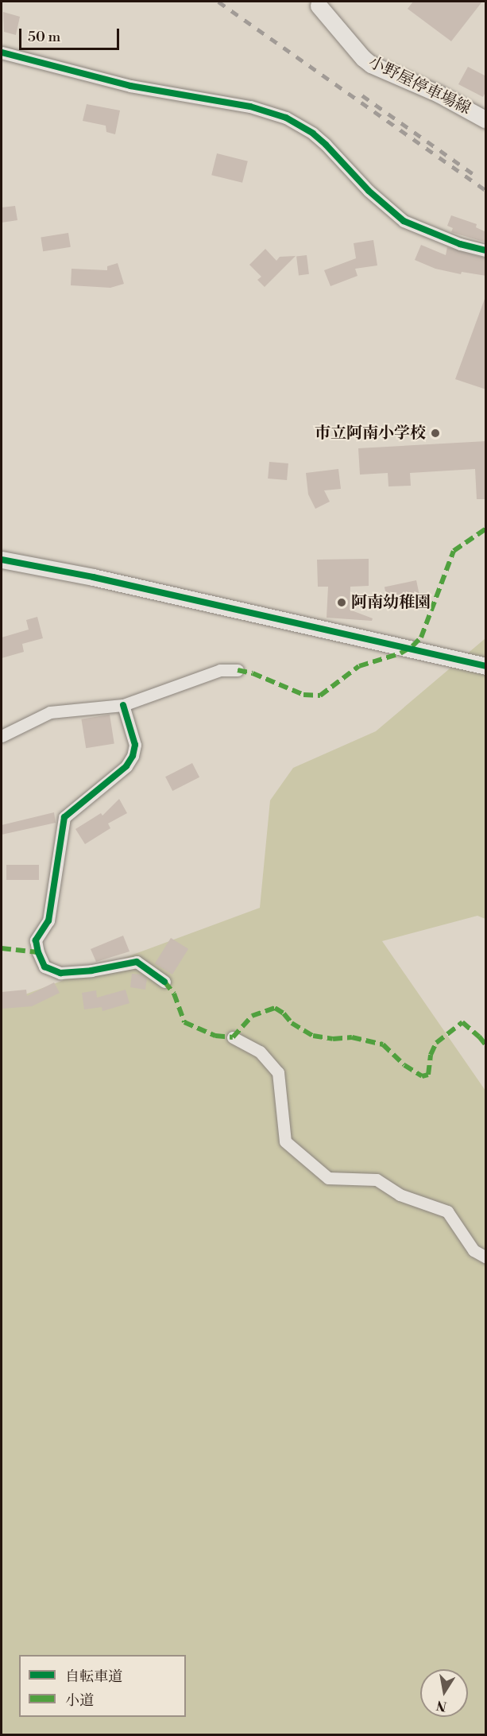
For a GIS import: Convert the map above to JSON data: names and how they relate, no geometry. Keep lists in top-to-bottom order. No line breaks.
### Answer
{"streets":{"street":["小野屋停車場線"]},"places":["市立阿南小学校","阿南幼稚園"],"legend":["自転車道","小道"],"scale_bar":"50 m","north":"bottom"}
